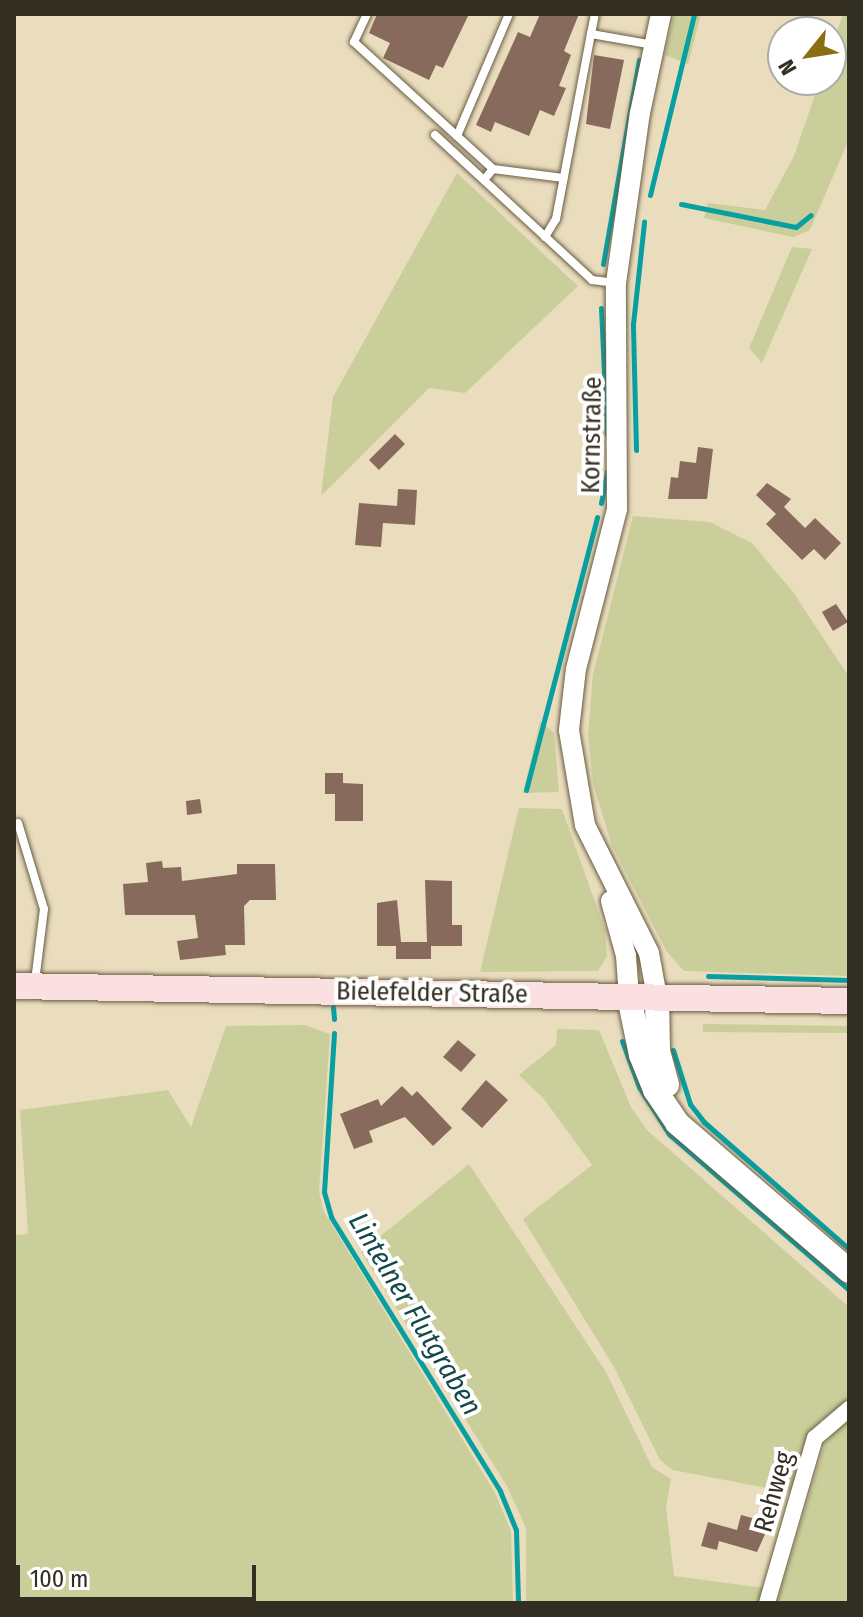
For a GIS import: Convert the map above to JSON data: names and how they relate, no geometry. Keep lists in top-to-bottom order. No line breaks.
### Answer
{"streets":{"main road":["Bielefelder Straße"],"street":["Kornstraße","Rehweg"]},"crossings":[["Kornstraße","Bielefelder Straße"]],"water":["Lintelner Flutgraben"],"scale_bar":"100 m","north":"bottom left"}
